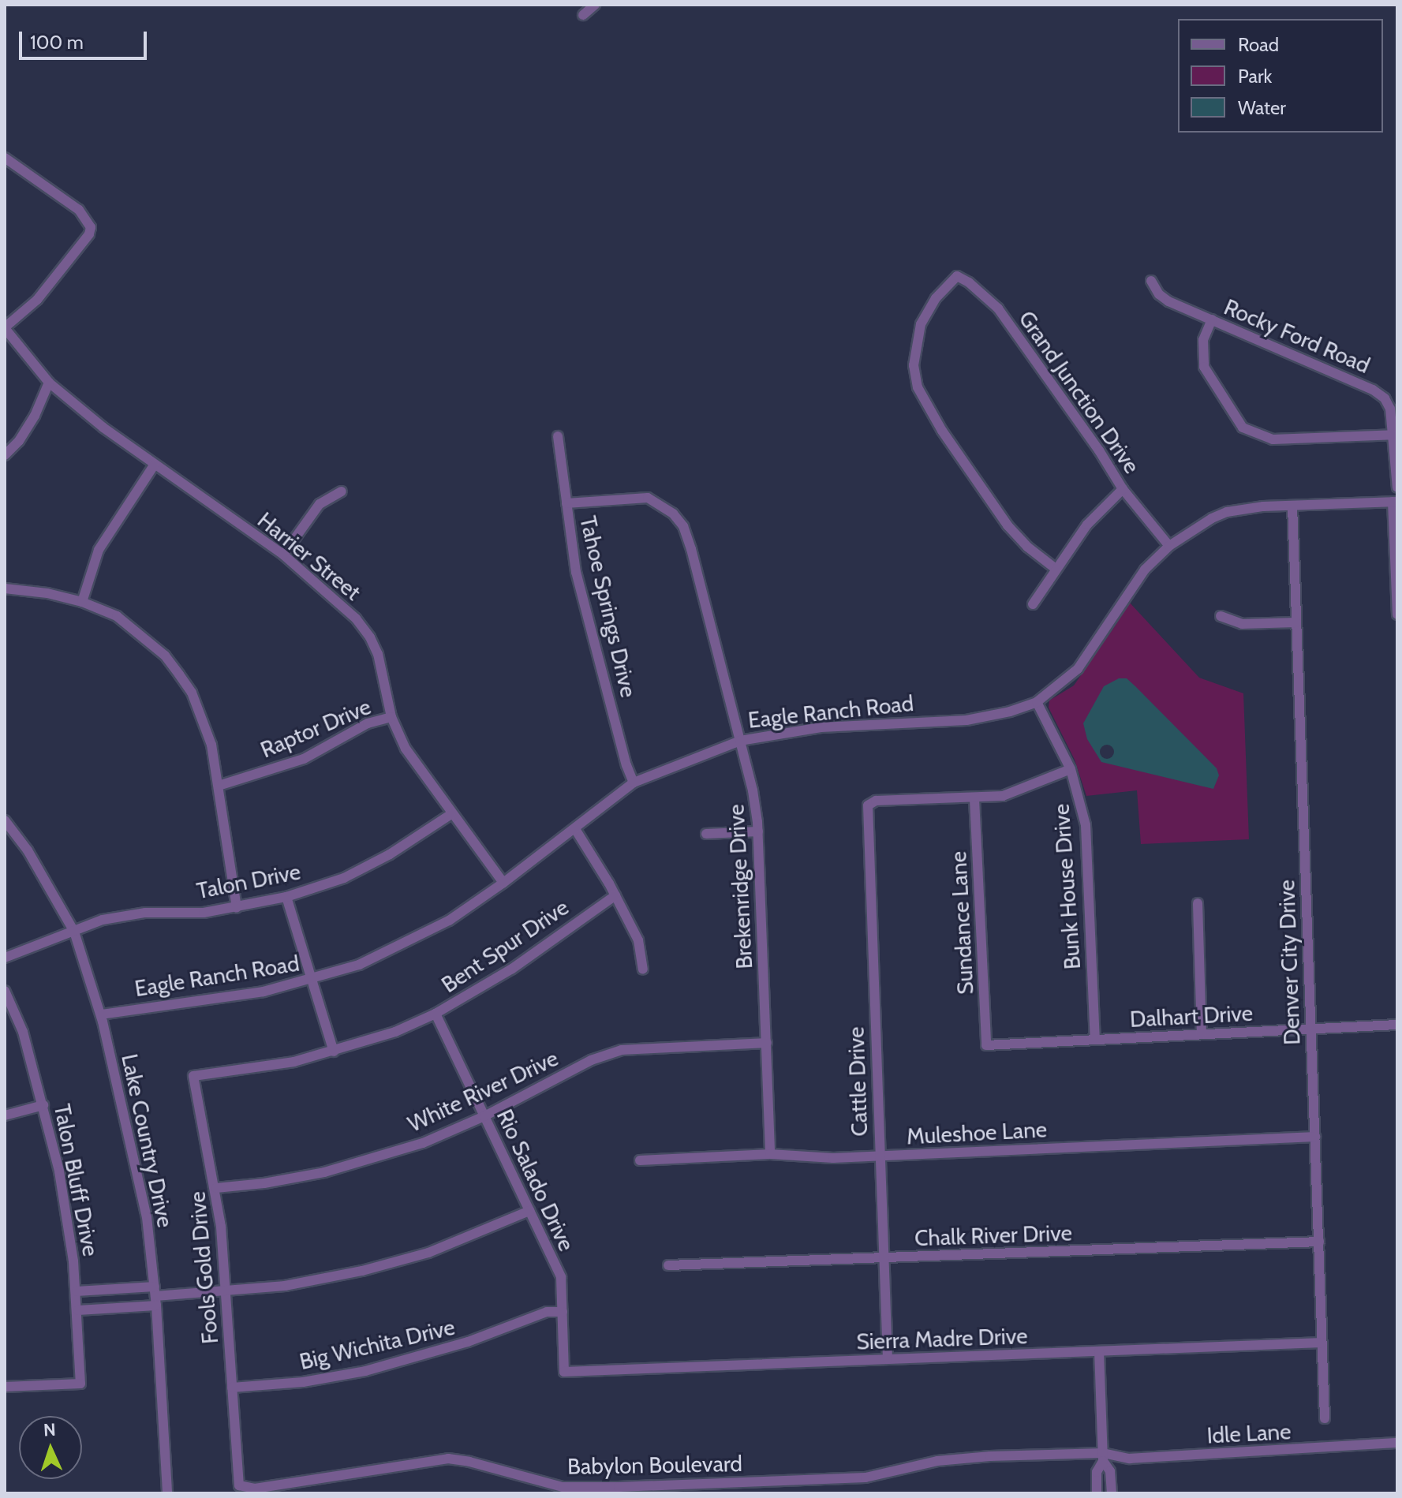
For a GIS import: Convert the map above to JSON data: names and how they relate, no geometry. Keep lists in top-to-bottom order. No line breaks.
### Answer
{"streets":{"street":["Rocky Ford Road","Grand Junction Drive","Harrier Street","Tahoe Springs Drive","Eagle Ranch Road","Raptor Drive","Talon Drive","Brekenridge Drive","Bunk House Drive","Sundance Lane","Bent Spur Drive","Denver City Drive","Dalhart Drive","Cattle Drive","White River Drive","Muleshoe Lane","Lake Country Drive","Talon Bluff Drive","Rio Salado Drive","Chalk River Drive","Fools Gold Drive","Sierra Madre Drive","Big Wichita Drive","Idle Lane","Babylon Boulevard"]},"crossings":[["Grand Junction Drive","Eagle Ranch Road"],["Harrier Street","Eagle Ranch Road"],["Harrier Street","Raptor Drive"],["Harrier Street","Talon Drive"],["Tahoe Springs Drive","Eagle Ranch Road"],["Tahoe Springs Drive","Brekenridge Drive"],["Eagle Ranch Road","Brekenridge Drive"],["Eagle Ranch Road","Bunk House Drive"],["Eagle Ranch Road","Denver City Drive"],["Eagle Ranch Road","Lake Country Drive"],["Talon Drive","Lake Country Drive"],["Brekenridge Drive","White River Drive"],["Brekenridge Drive","Muleshoe Lane"],["Bunk House Drive","Dalhart Drive"],["Sundance Lane","Dalhart Drive"],["Sundance Lane","Cattle Drive"],["Bent Spur Drive","Rio Salado Drive"],["Bent Spur Drive","Fools Gold Drive"],["Denver City Drive","Dalhart Drive"],["Denver City Drive","Muleshoe Lane"],["Denver City Drive","Chalk River Drive"],["Denver City Drive","Sierra Madre Drive"],["Cattle Drive","Muleshoe Lane"],["Cattle Drive","Chalk River Drive"],["Cattle Drive","Sierra Madre Drive"],["White River Drive","Rio Salado Drive"],["White River Drive","Fools Gold Drive"],["Rio Salado Drive","Sierra Madre Drive"],["Rio Salado Drive","Big Wichita Drive"],["Fools Gold Drive","Big Wichita Drive"],["Fools Gold Drive","Babylon Boulevard"],["Idle Lane","Babylon Boulevard"]],"legend":["Road","Park","Water"],"scale_bar":"100 m","north":"top"}
